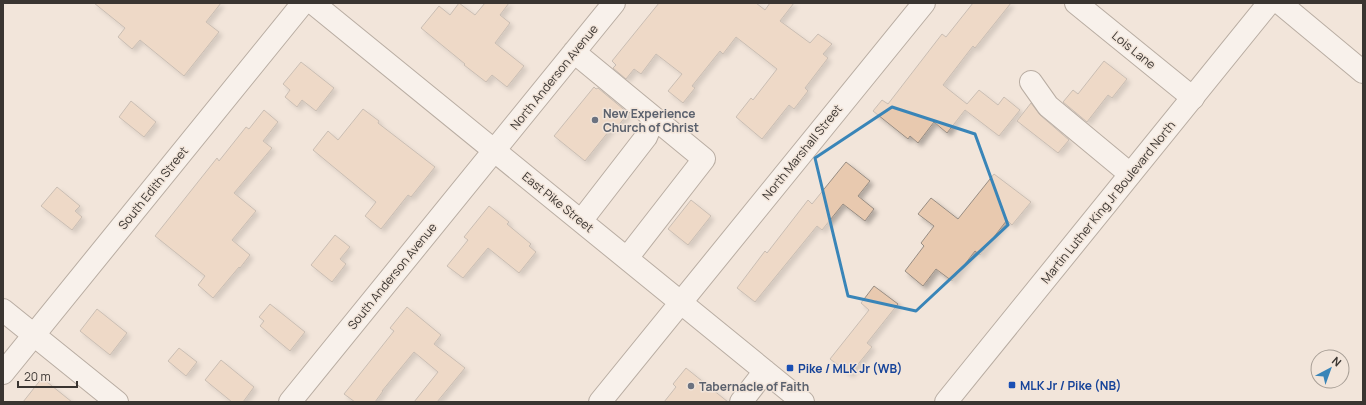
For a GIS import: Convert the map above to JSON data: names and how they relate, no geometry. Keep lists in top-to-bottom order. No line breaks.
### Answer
{"streets":{"street":["Lois Lane","North Anderson Avenue","North Marshall Street","South Edith Street","East Pike Street","Martin Luther King Jr Boulevard North","South Anderson Avenue"]},"crossings":[["Lois Lane","Martin Luther King Jr Boulevard North"],["North Anderson Avenue","East Pike Street"],["North Anderson Avenue","South Anderson Avenue"],["North Marshall Street","East Pike Street"],["East Pike Street","South Anderson Avenue"]],"places":{"other":["New Experience Church of Christ","Tabernacle of Faith"],"transit":["Pike / MLK Jr (WB)","MLK Jr / Pike (NB)"]},"scale_bar":"20 m","north":"top right"}
